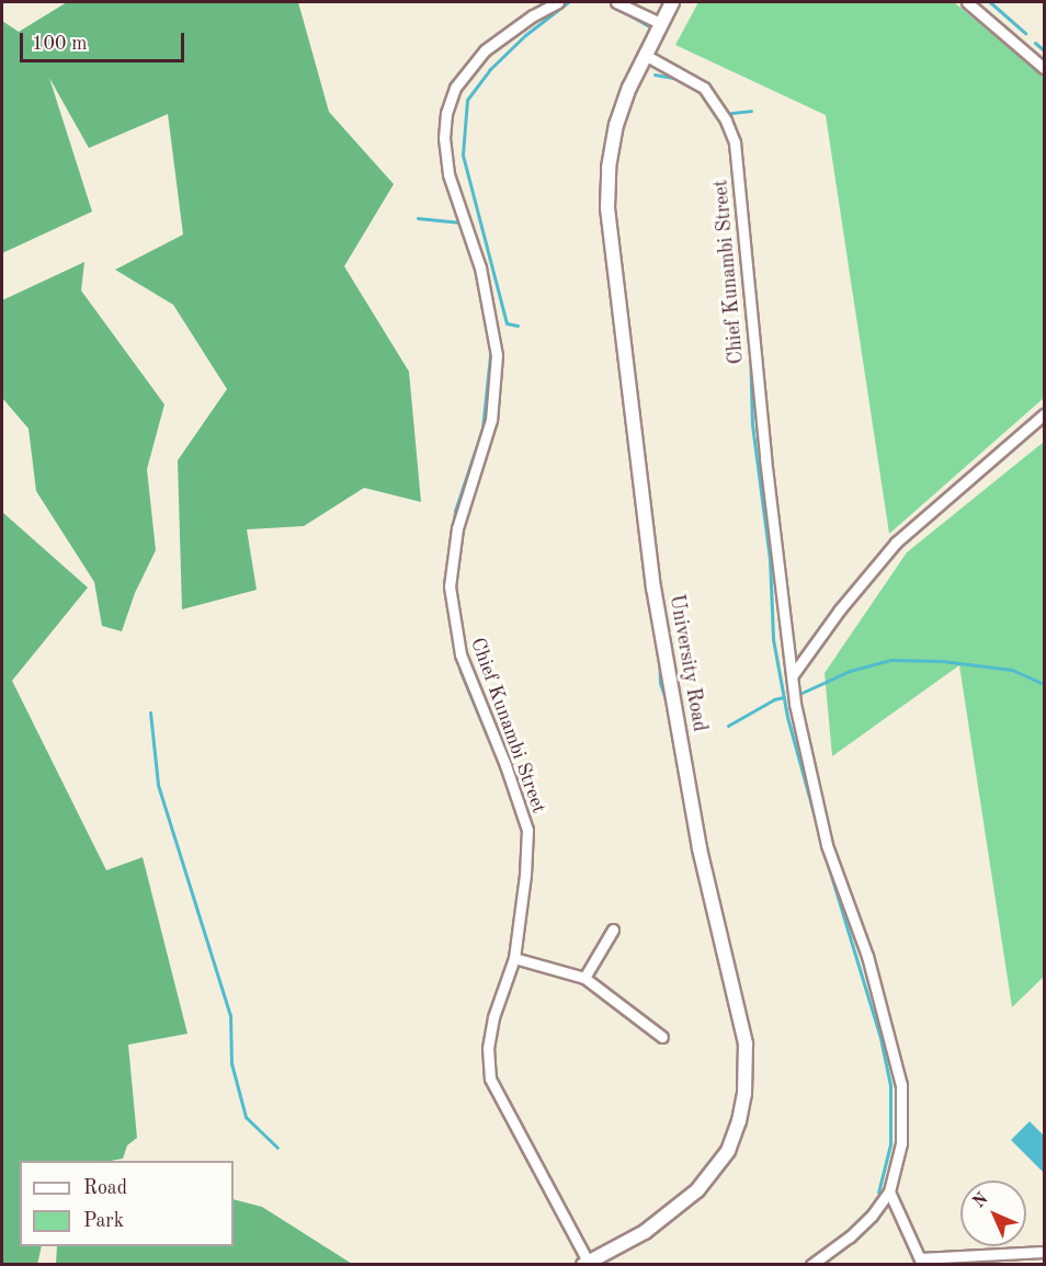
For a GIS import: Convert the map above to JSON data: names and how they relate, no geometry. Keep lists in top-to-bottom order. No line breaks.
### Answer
{"streets":{"street":["Chief Kunambi Street","University Road"]},"crossings":[["Chief Kunambi Street","University Road"]],"legend":["Road","Park"],"scale_bar":"100 m","north":"top left"}
